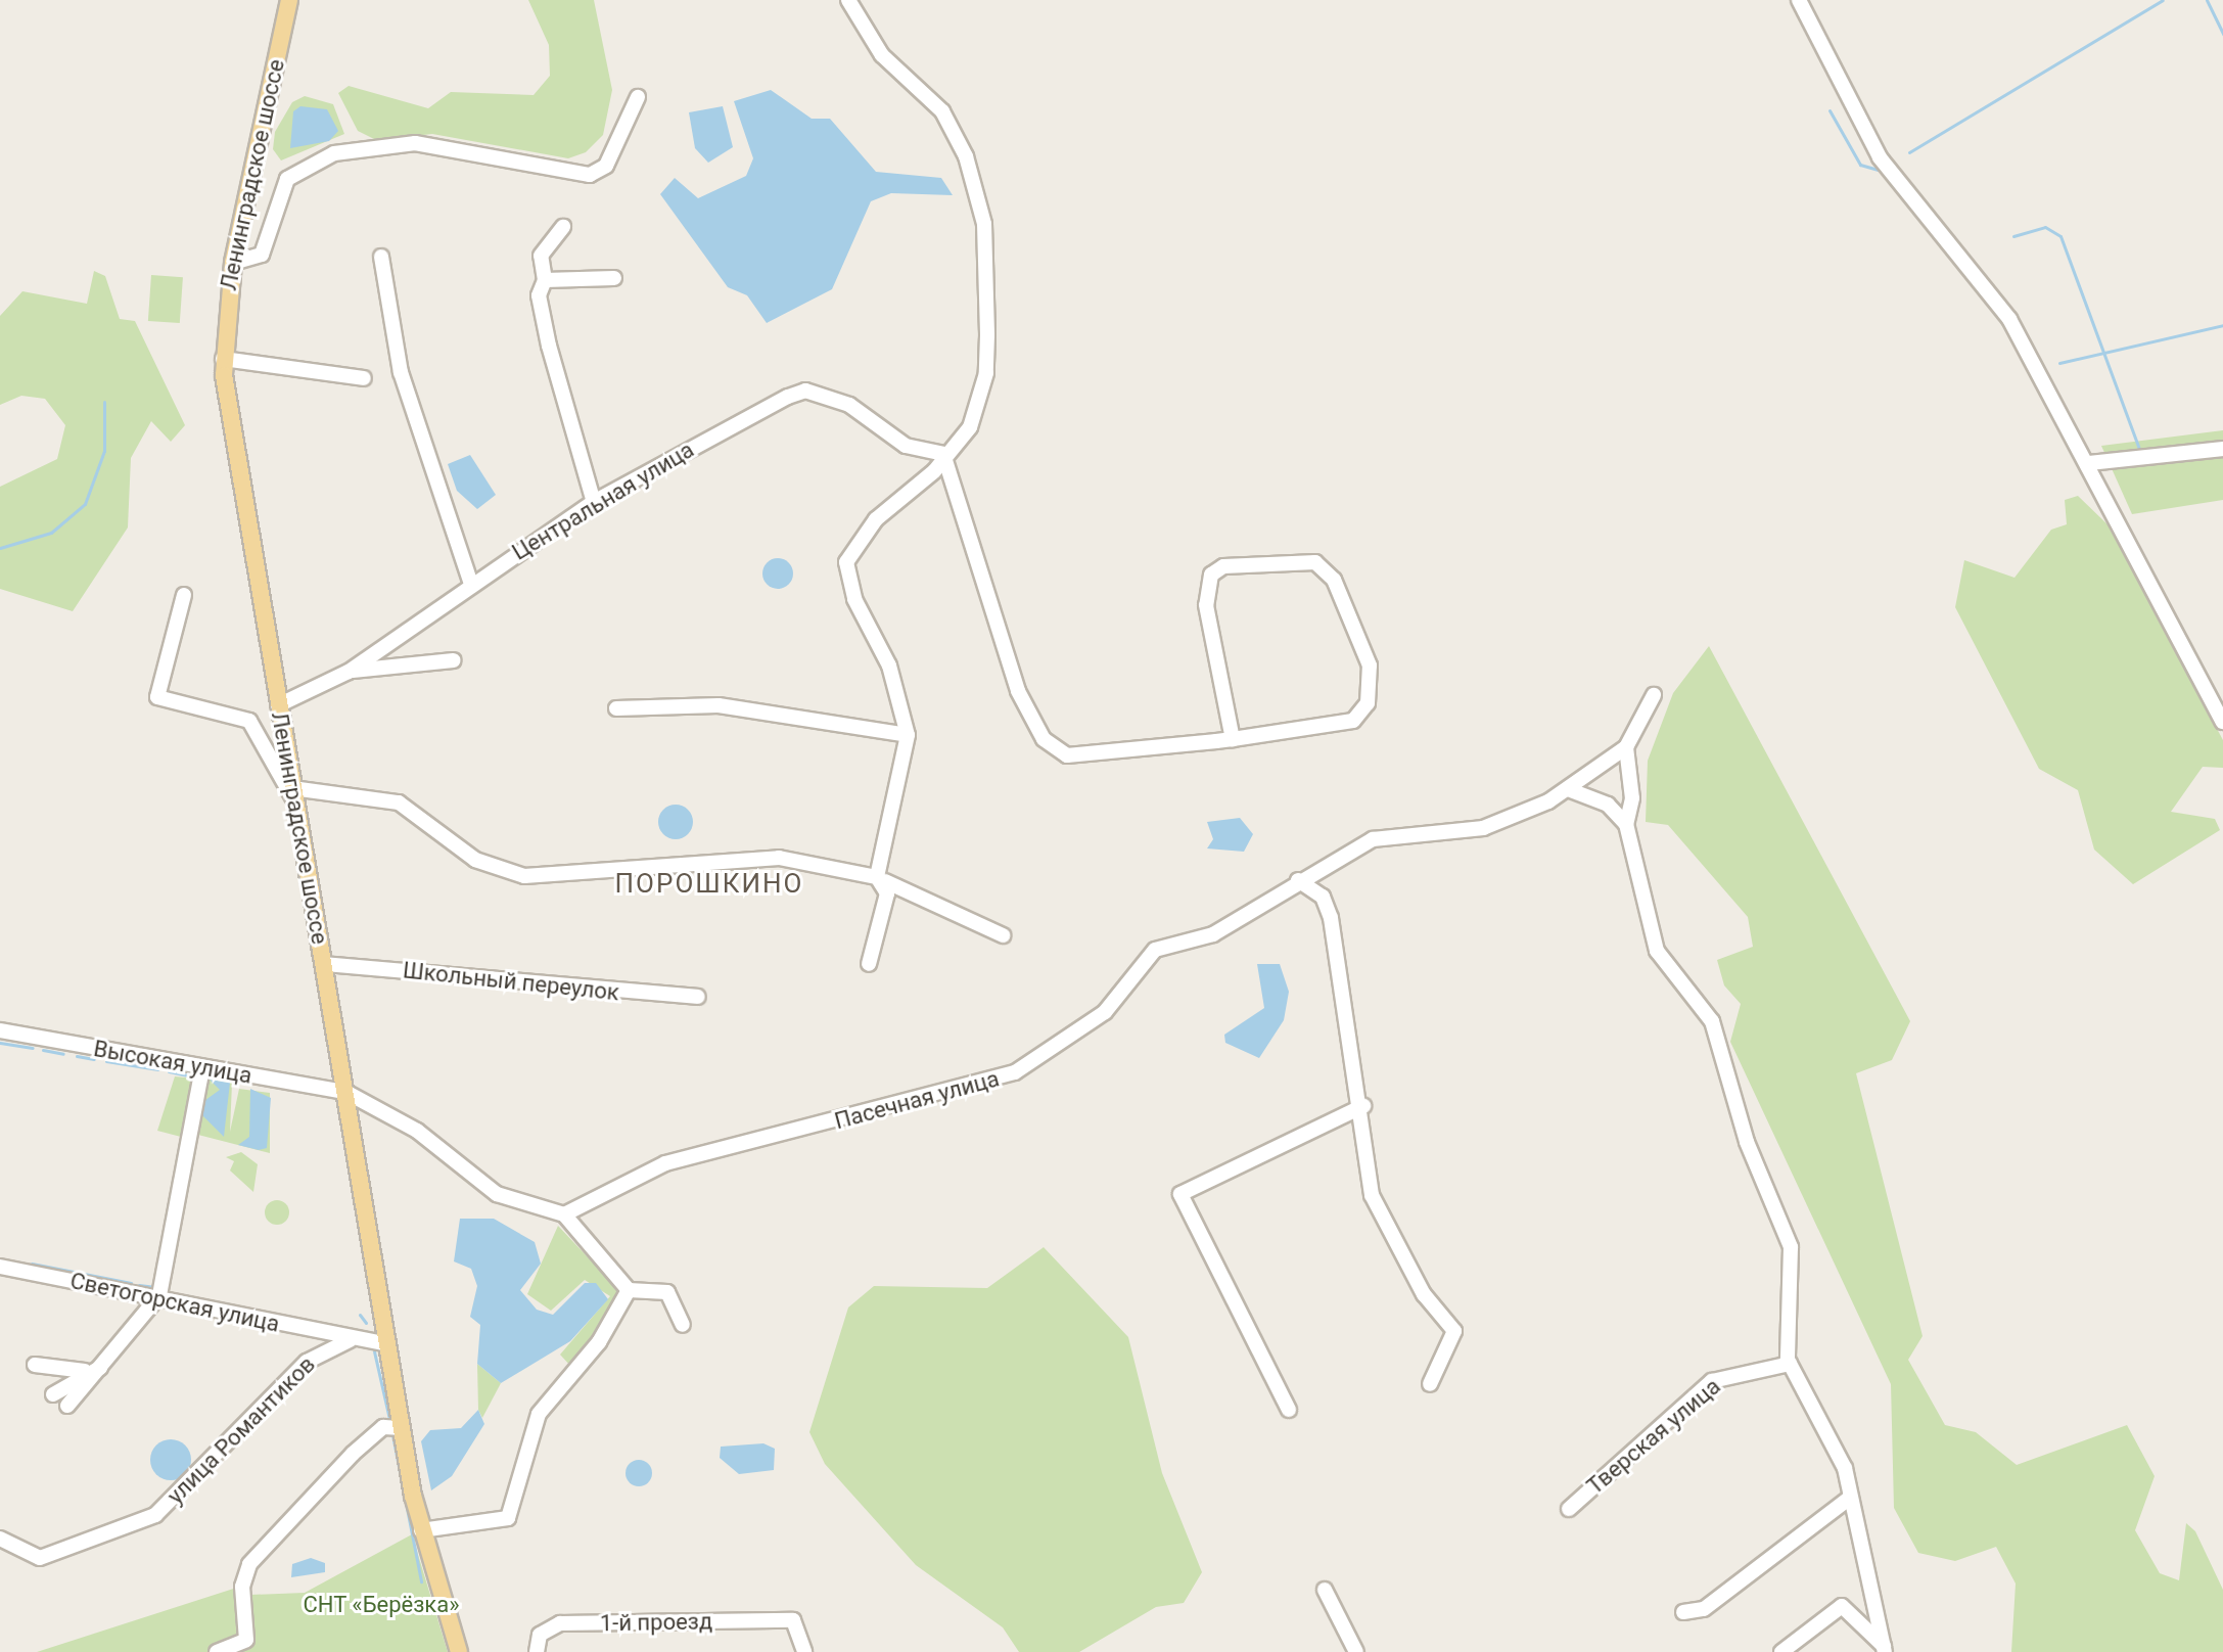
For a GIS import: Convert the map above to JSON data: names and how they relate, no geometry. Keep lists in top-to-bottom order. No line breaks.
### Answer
{"streets":{"main road":["Ленинградское шоссе"],"street":["Центральная улица","Школьный переулок","Высокая улица","Пасечная улица","Светогорская улица","улица Романтиков","Тверская улица","1-й проезд"]},"crossings":[["Ленинградское шоссе","Центральная улица"],["Ленинградское шоссе","Школьный переулок"],["Ленинградское шоссе","Высокая улица"],["Ленинградское шоссе","Светогорская улица"],["Светогорская улица","улица Романтиков"]],"districts":["ПОРОШКИНО"],"parks":["СНТ «Берёзка»"]}
